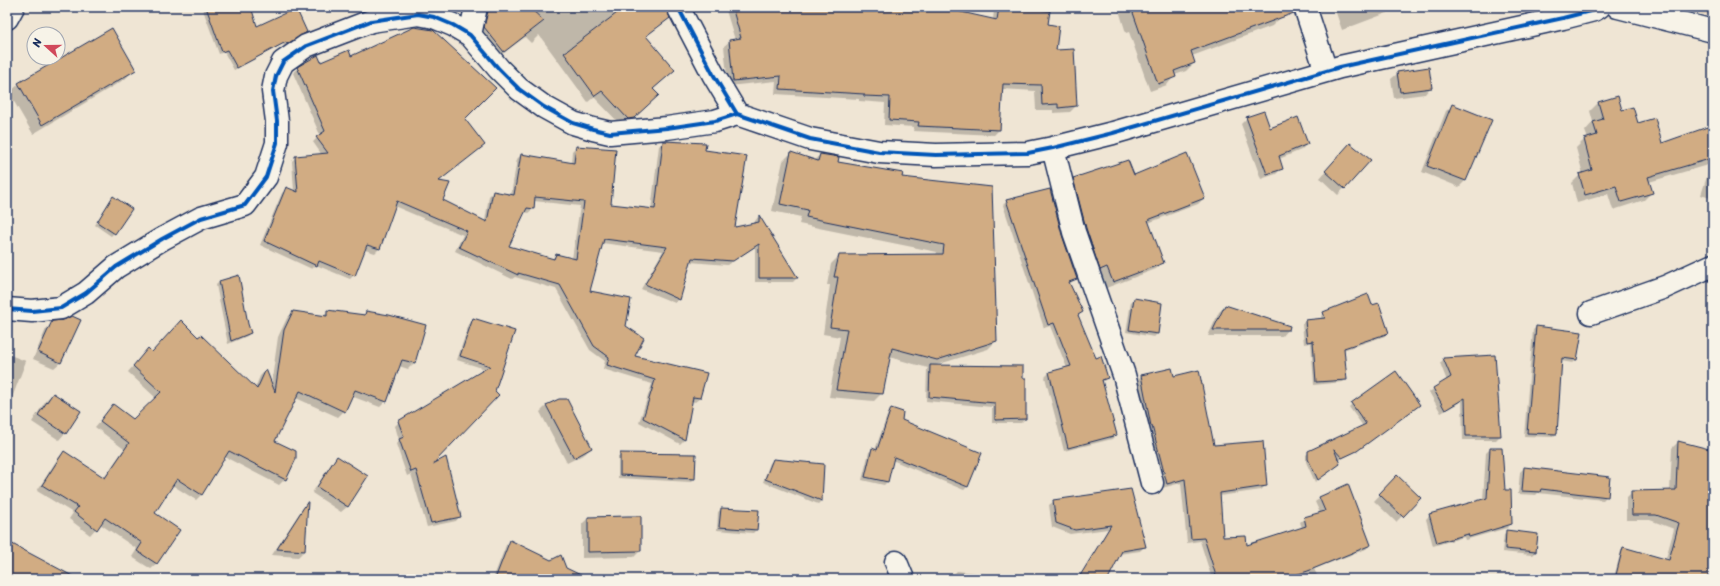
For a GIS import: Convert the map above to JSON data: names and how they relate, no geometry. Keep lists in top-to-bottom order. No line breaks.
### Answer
{"north":"left"}
